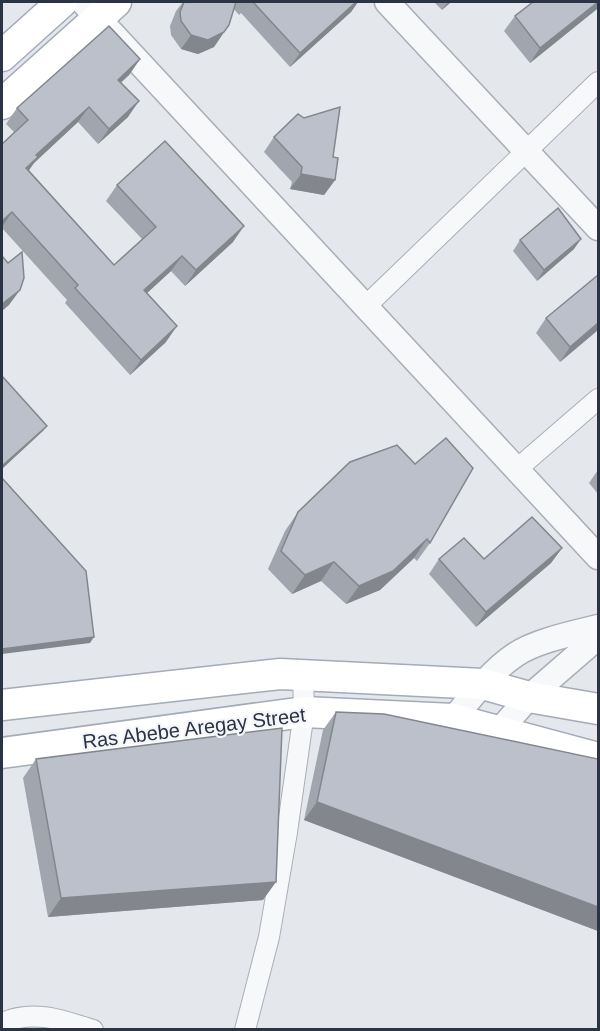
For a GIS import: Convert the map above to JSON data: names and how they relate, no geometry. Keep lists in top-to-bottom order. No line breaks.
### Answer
{"streets":{"main road":["Ras Abebe Aregay Street"]}}
